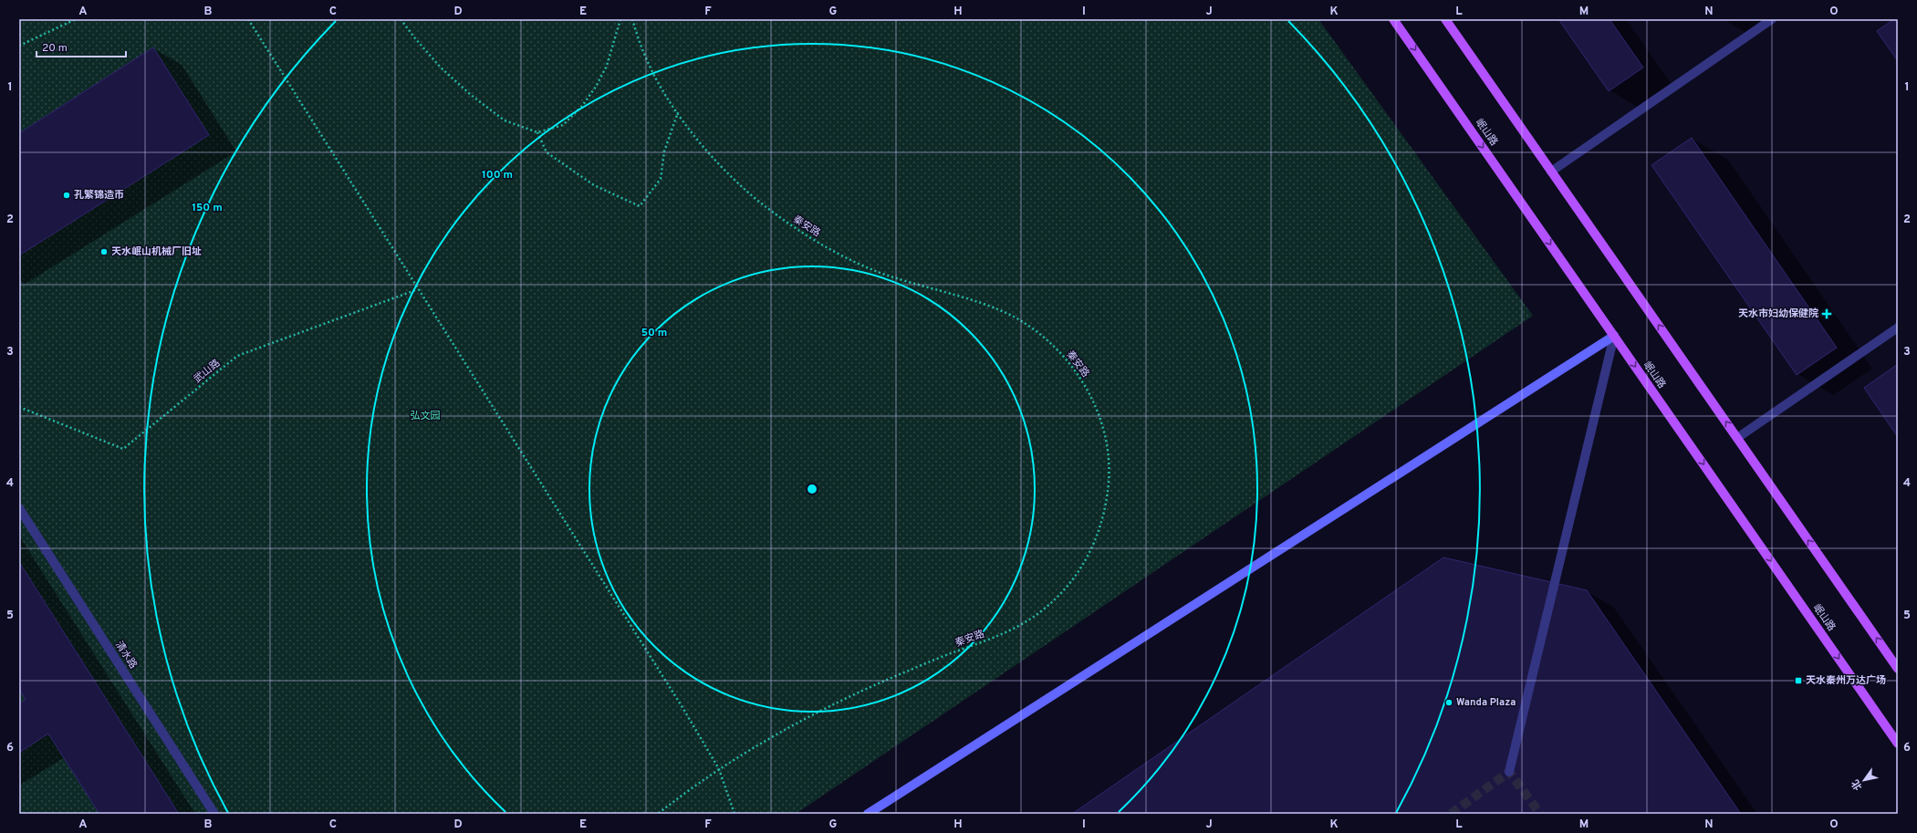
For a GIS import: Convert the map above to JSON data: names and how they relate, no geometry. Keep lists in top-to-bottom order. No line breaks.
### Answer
{"streets":{"main road":["岷山路"],"street":["清水路"],"path":["秦安路","武山路"]},"parks":["弘文园"],"places":{"other":["孔繁锦造币","天水岷山机械厂旧址","Wanda Plaza"],"health":["天水市妇幼保健院"],"transit":["天水秦州万达广场"]},"scale_bar":"20 m","north":"bottom left","grid":{"columns":["A","B","C","D","E","F","G","H","I","J","K","L","M","N","O"],"rows":["1","2","3","4","5","6"]},"rings":["100 m","150 m","50 m"]}
